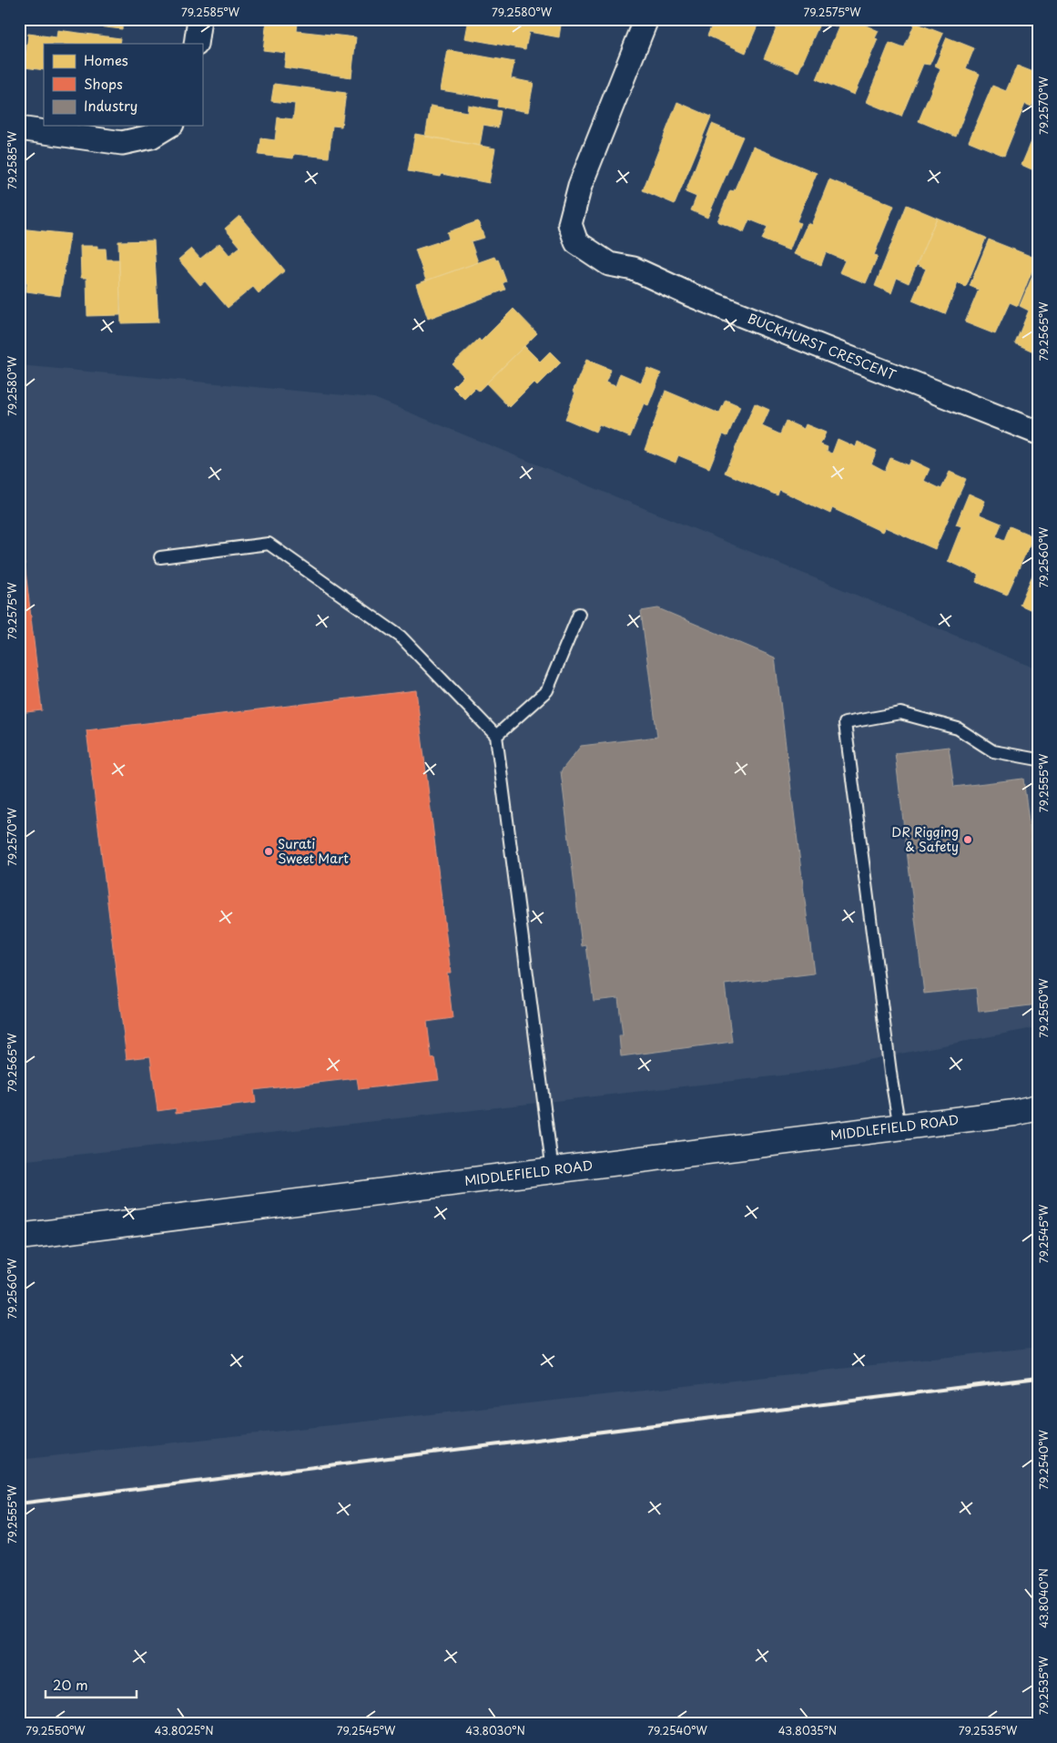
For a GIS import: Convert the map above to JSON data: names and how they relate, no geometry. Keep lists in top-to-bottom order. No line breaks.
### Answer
{"streets":{"main road":["MIDDLEFIELD ROAD"],"street":["BUCKHURST CRESCENT"]},"places":["DR Rigging & Safety","Surati Sweet Mart"],"legend":["Homes","Shops","Industry"],"scale_bar":"20 m","coordinates":["79.2585°W","79.2580°W","79.2575°W","79.2570°W","79.2565°W","79.2560°W","79.2555°W","79.2550°W","79.2545°W","79.2540°W","43.8040°N","79.2535°W","43.8025°N","43.8030°N","43.8035°N"]}
